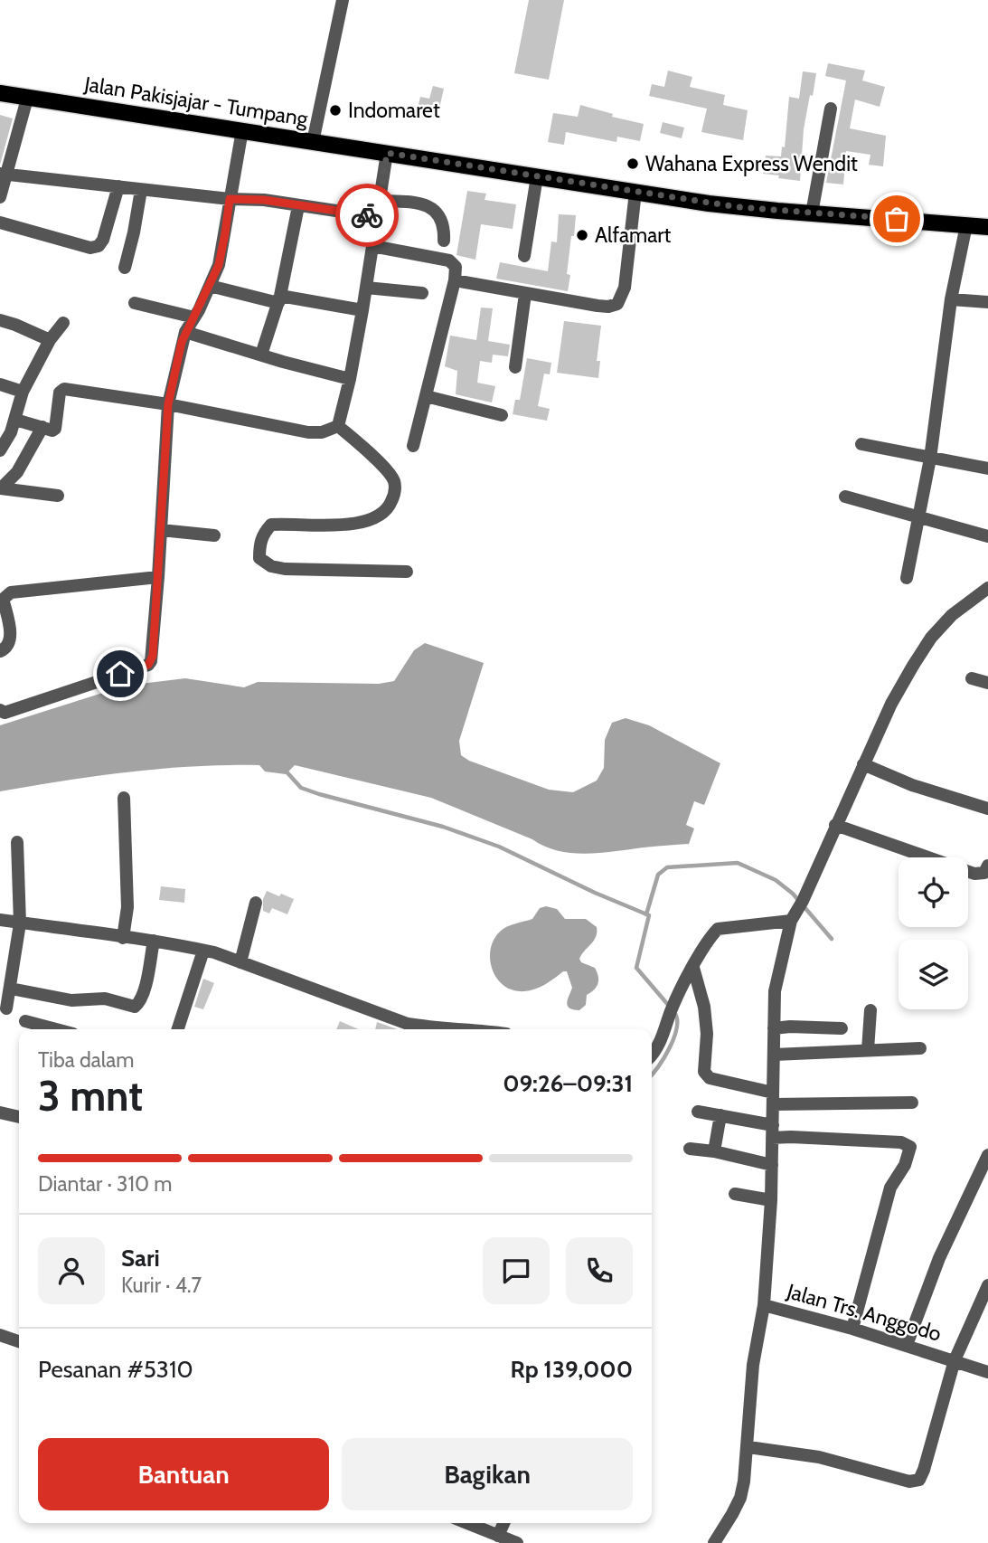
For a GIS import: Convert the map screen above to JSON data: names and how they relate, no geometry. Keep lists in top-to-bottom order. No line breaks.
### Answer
{"streets":{"main road":["Jalan Pakisjajar - Tumpang"],"street":["Jalan Trs. Anggodo"]},"places":["Indomaret","Wahana Express Wendit","Alfamart"],"page":{"heading":["3 mnt","Tiba dalam","09:26–09:31"],"panel":["Sari","Kurir · 4.7","Pesanan #5310","Rp 139,000"],"bar":"Diantar · 310 m","buttons":["Bantuan","Bagikan"]}}
